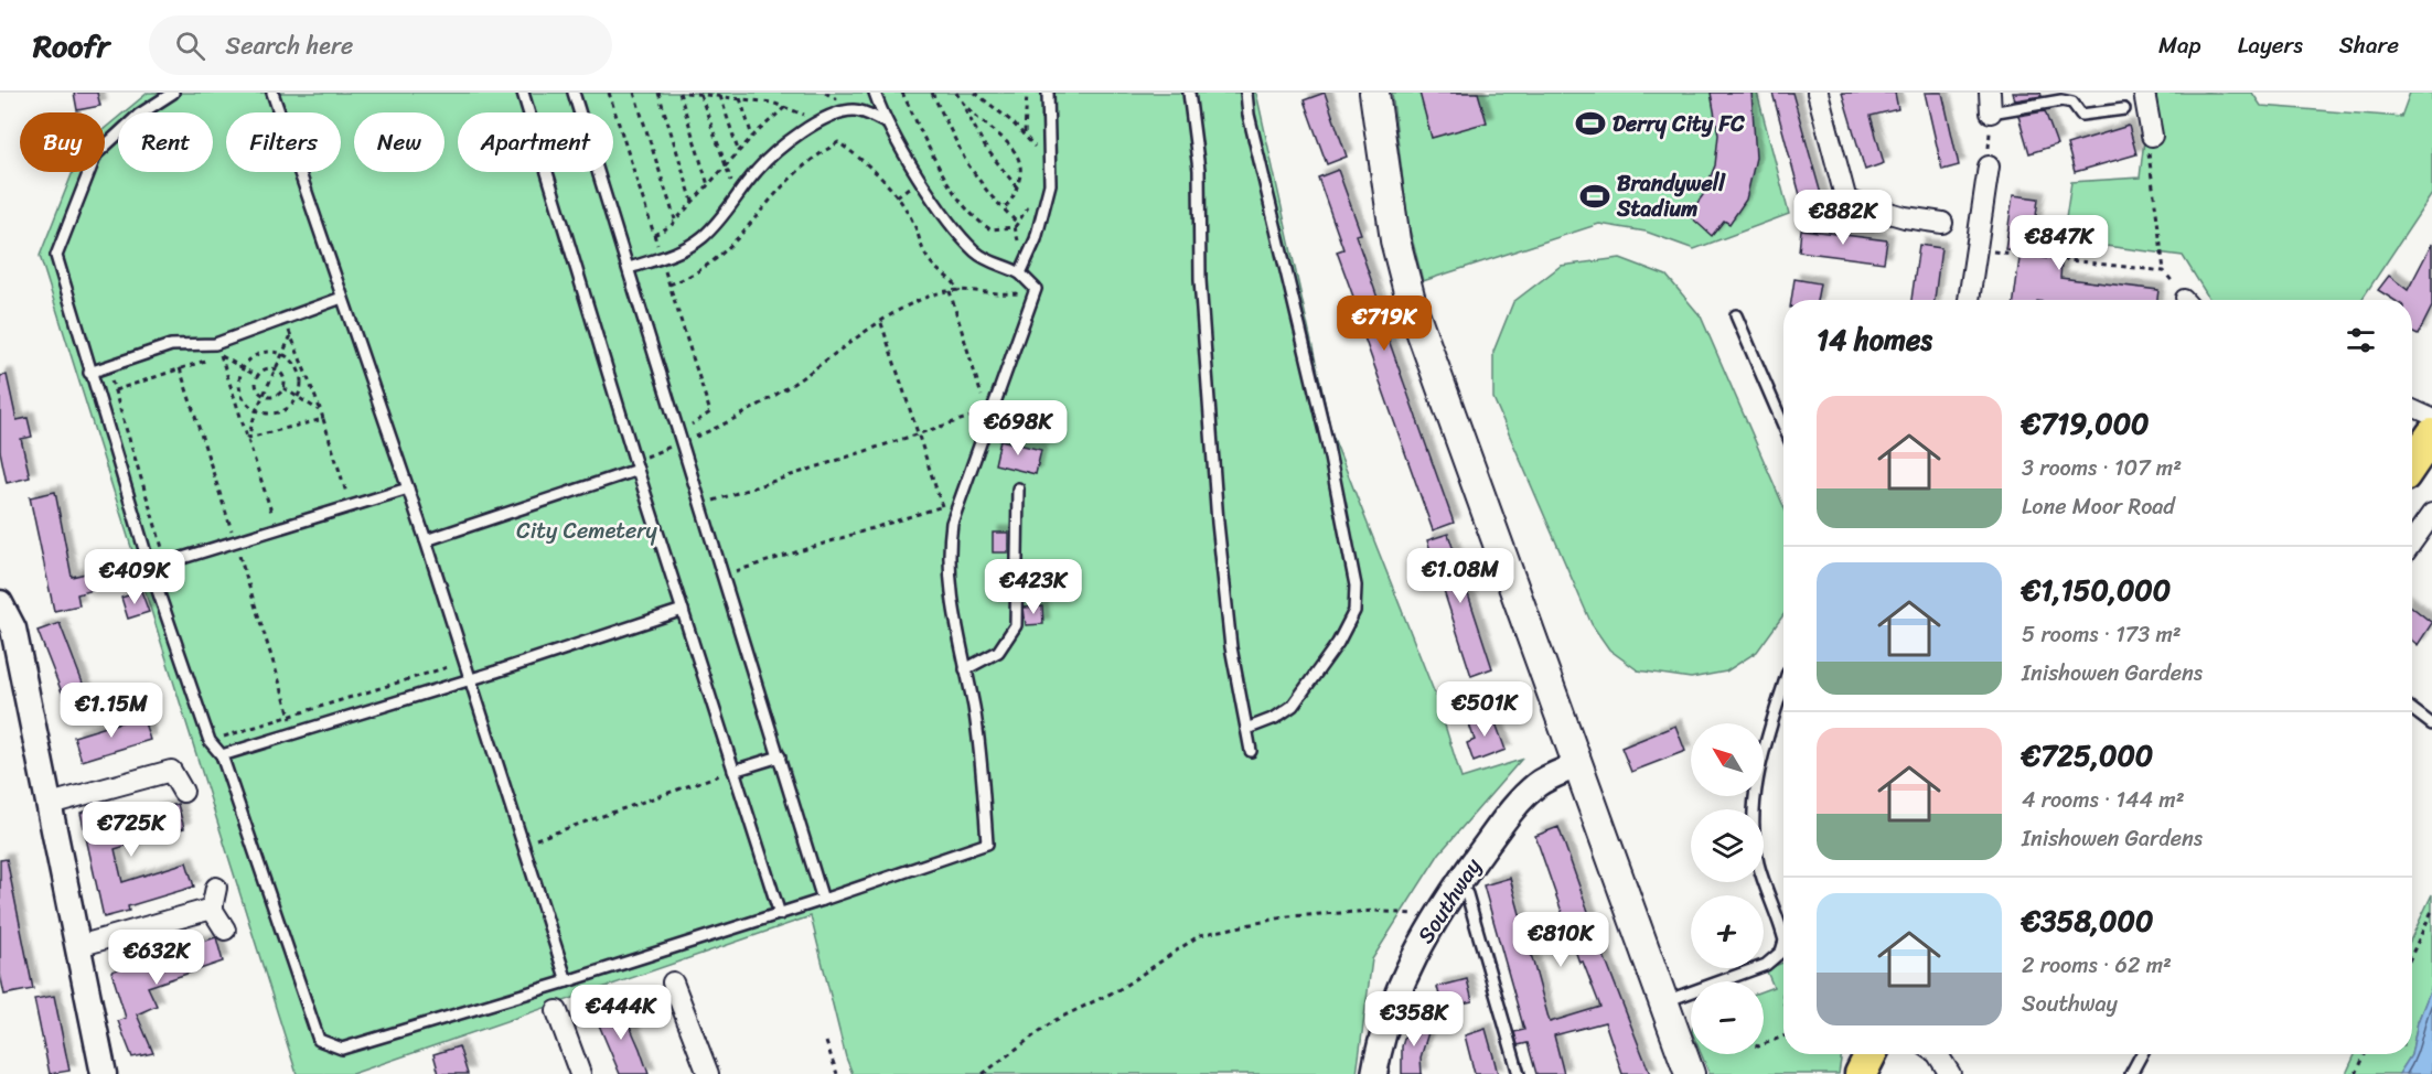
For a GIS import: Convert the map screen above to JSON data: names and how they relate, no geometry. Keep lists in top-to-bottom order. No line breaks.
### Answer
{"streets":{"street":["Southway"]},"parks":["City Cemetery"],"places":{"sports":["Derry City FC","Brandywell Stadium"]},"north":"top left","page":{"header":"Roofr","search":"Search here","nav":["Map","Layers","Share"],"chip":["Buy","Rent","Filters","New","Apartment"],"price":["€882K","€847K","€719K","€698K","€1.08M","€409K","€423K","€501K","€1.15M","€725K","€810K","€632K","€444K","€358K"],"heading":"14 homes","list":[{"name":"€719,000","note":"3 rooms · 107 m² · Lone Moor Road"},{"name":"€1,150,000","note":"5 rooms · 173 m² · Inishowen Gardens"},{"name":"€725,000","note":"4 rooms · 144 m² · Inishowen Gardens"},{"name":"€358,000","note":"2 rooms · 62 m² · Southway"}],"map_buttons":["+","−"]}}
